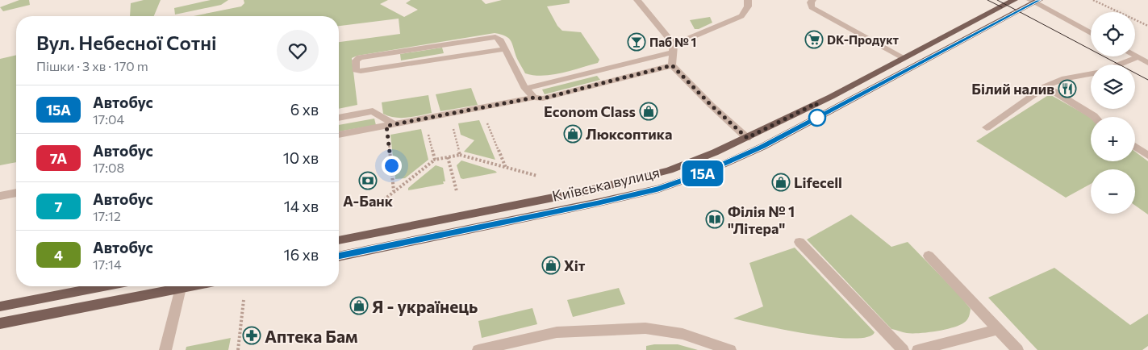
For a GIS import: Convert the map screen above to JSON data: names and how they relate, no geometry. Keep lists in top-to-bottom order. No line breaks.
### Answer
{"streets":{"main road":["Київська вулиця"]},"places":{"supermarket":["DК-Продукт"],"bar":["Паб № 1"],"restaurant":["Білий налив"],"shop":["Econom Class","Люксоптика","Lifecell","Хіт","Я - українець"],"bank":["А-Банк"],"library":["Філія № 1 \"Літера\""],"pharmacy":["Аптека Бам"]},"lines":["bus line 15A"],"page":{"on_map":"15A","map_buttons":["+","−"],"heading":["Вул. Небесної Сотні","Пішки · 3 хв · 170 m"],"list":[{"mark":"15A","name":"Автобус","note":"17:04","value":"6 хв"},{"mark":"7А","name":"Автобус","note":"17:08","value":"10 хв"},{"mark":"7","name":"Автобус","note":"17:12","value":"14 хв"},{"mark":"4","name":"Автобус","note":"17:14","value":"16 хв"}]}}
